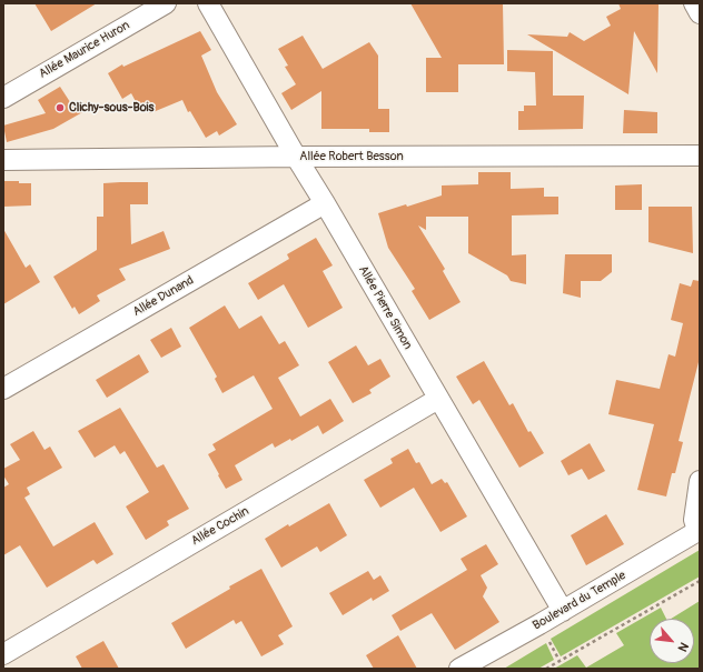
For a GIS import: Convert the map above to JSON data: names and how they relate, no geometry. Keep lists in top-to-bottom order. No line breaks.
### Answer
{"streets":{"street":["Allée Maurice Huron","Allée Robert Besson","Allée Dunand","Allée Pierre Simon","Allée Cochin","Boulevard du Temple"]},"crossings":[["Allée Robert Besson","Allée Pierre Simon"],["Allée Dunand","Allée Pierre Simon"],["Allée Pierre Simon","Allée Cochin"],["Allée Pierre Simon","Boulevard du Temple"]],"places":["Clichy-sous-Bois"],"north":"bottom right"}
